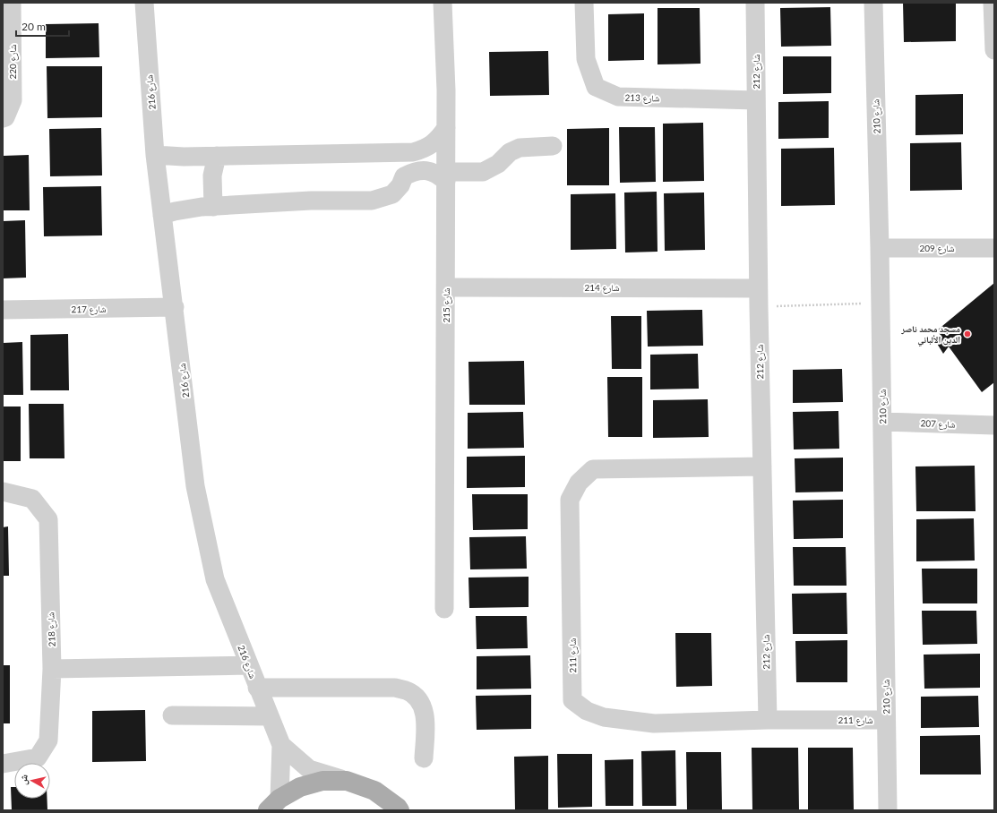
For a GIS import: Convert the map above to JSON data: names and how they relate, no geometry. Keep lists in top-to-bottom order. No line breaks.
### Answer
{"streets":{"street":["شارع 220","شارع 212","شارع 216","شارع 213","شارع 210","شارع 209","شارع 214","شارع 215","شارع 217","شارع 207","شارع 218","شارع 211"]},"crossings":[["شارع 212","شارع 213"],["شارع 212","شارع 214"],["شارع 212","شارع 211"],["شارع 216","شارع 217"],["شارع 210","شارع 209"],["شارع 210","شارع 207"],["شارع 210","شارع 211"],["شارع 214","شارع 215"]],"places":["مسجد محمد ناصر الدين الألباني"],"scale_bar":"20 m","north":"left"}
